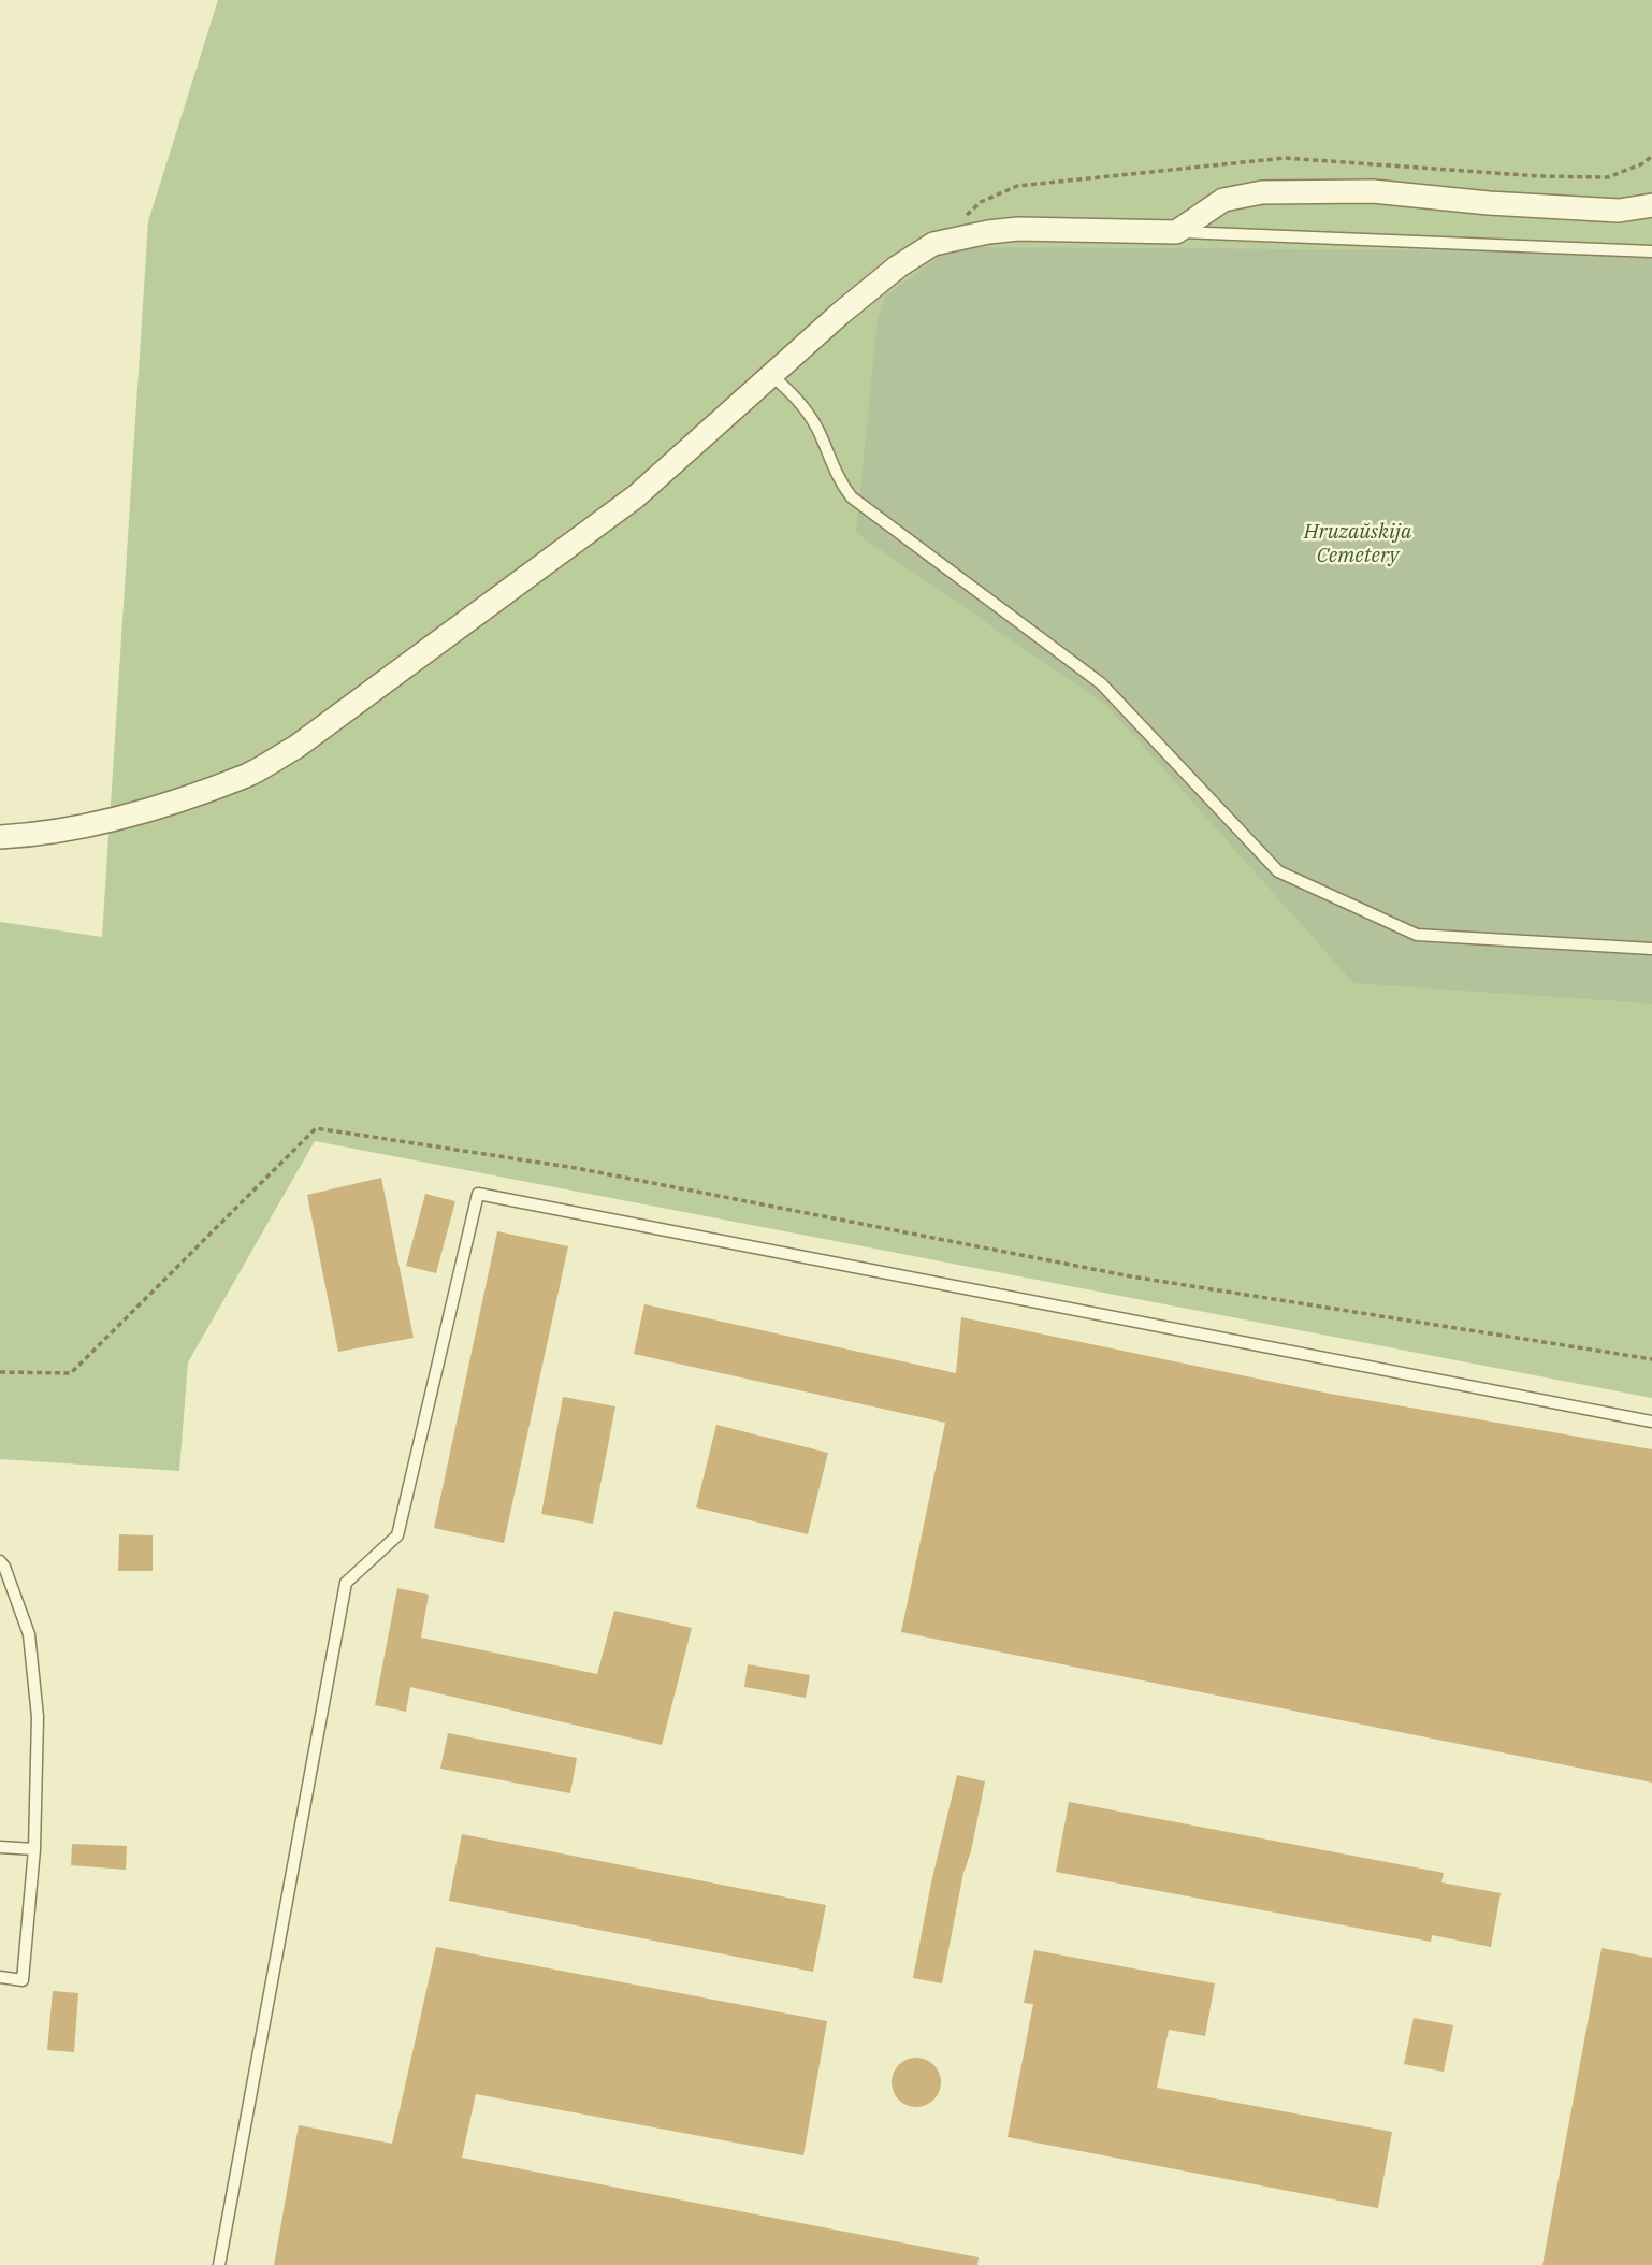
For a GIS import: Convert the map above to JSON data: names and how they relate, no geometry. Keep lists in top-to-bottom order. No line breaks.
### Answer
{"parks":["Hruzaŭskija Cemetery"]}
